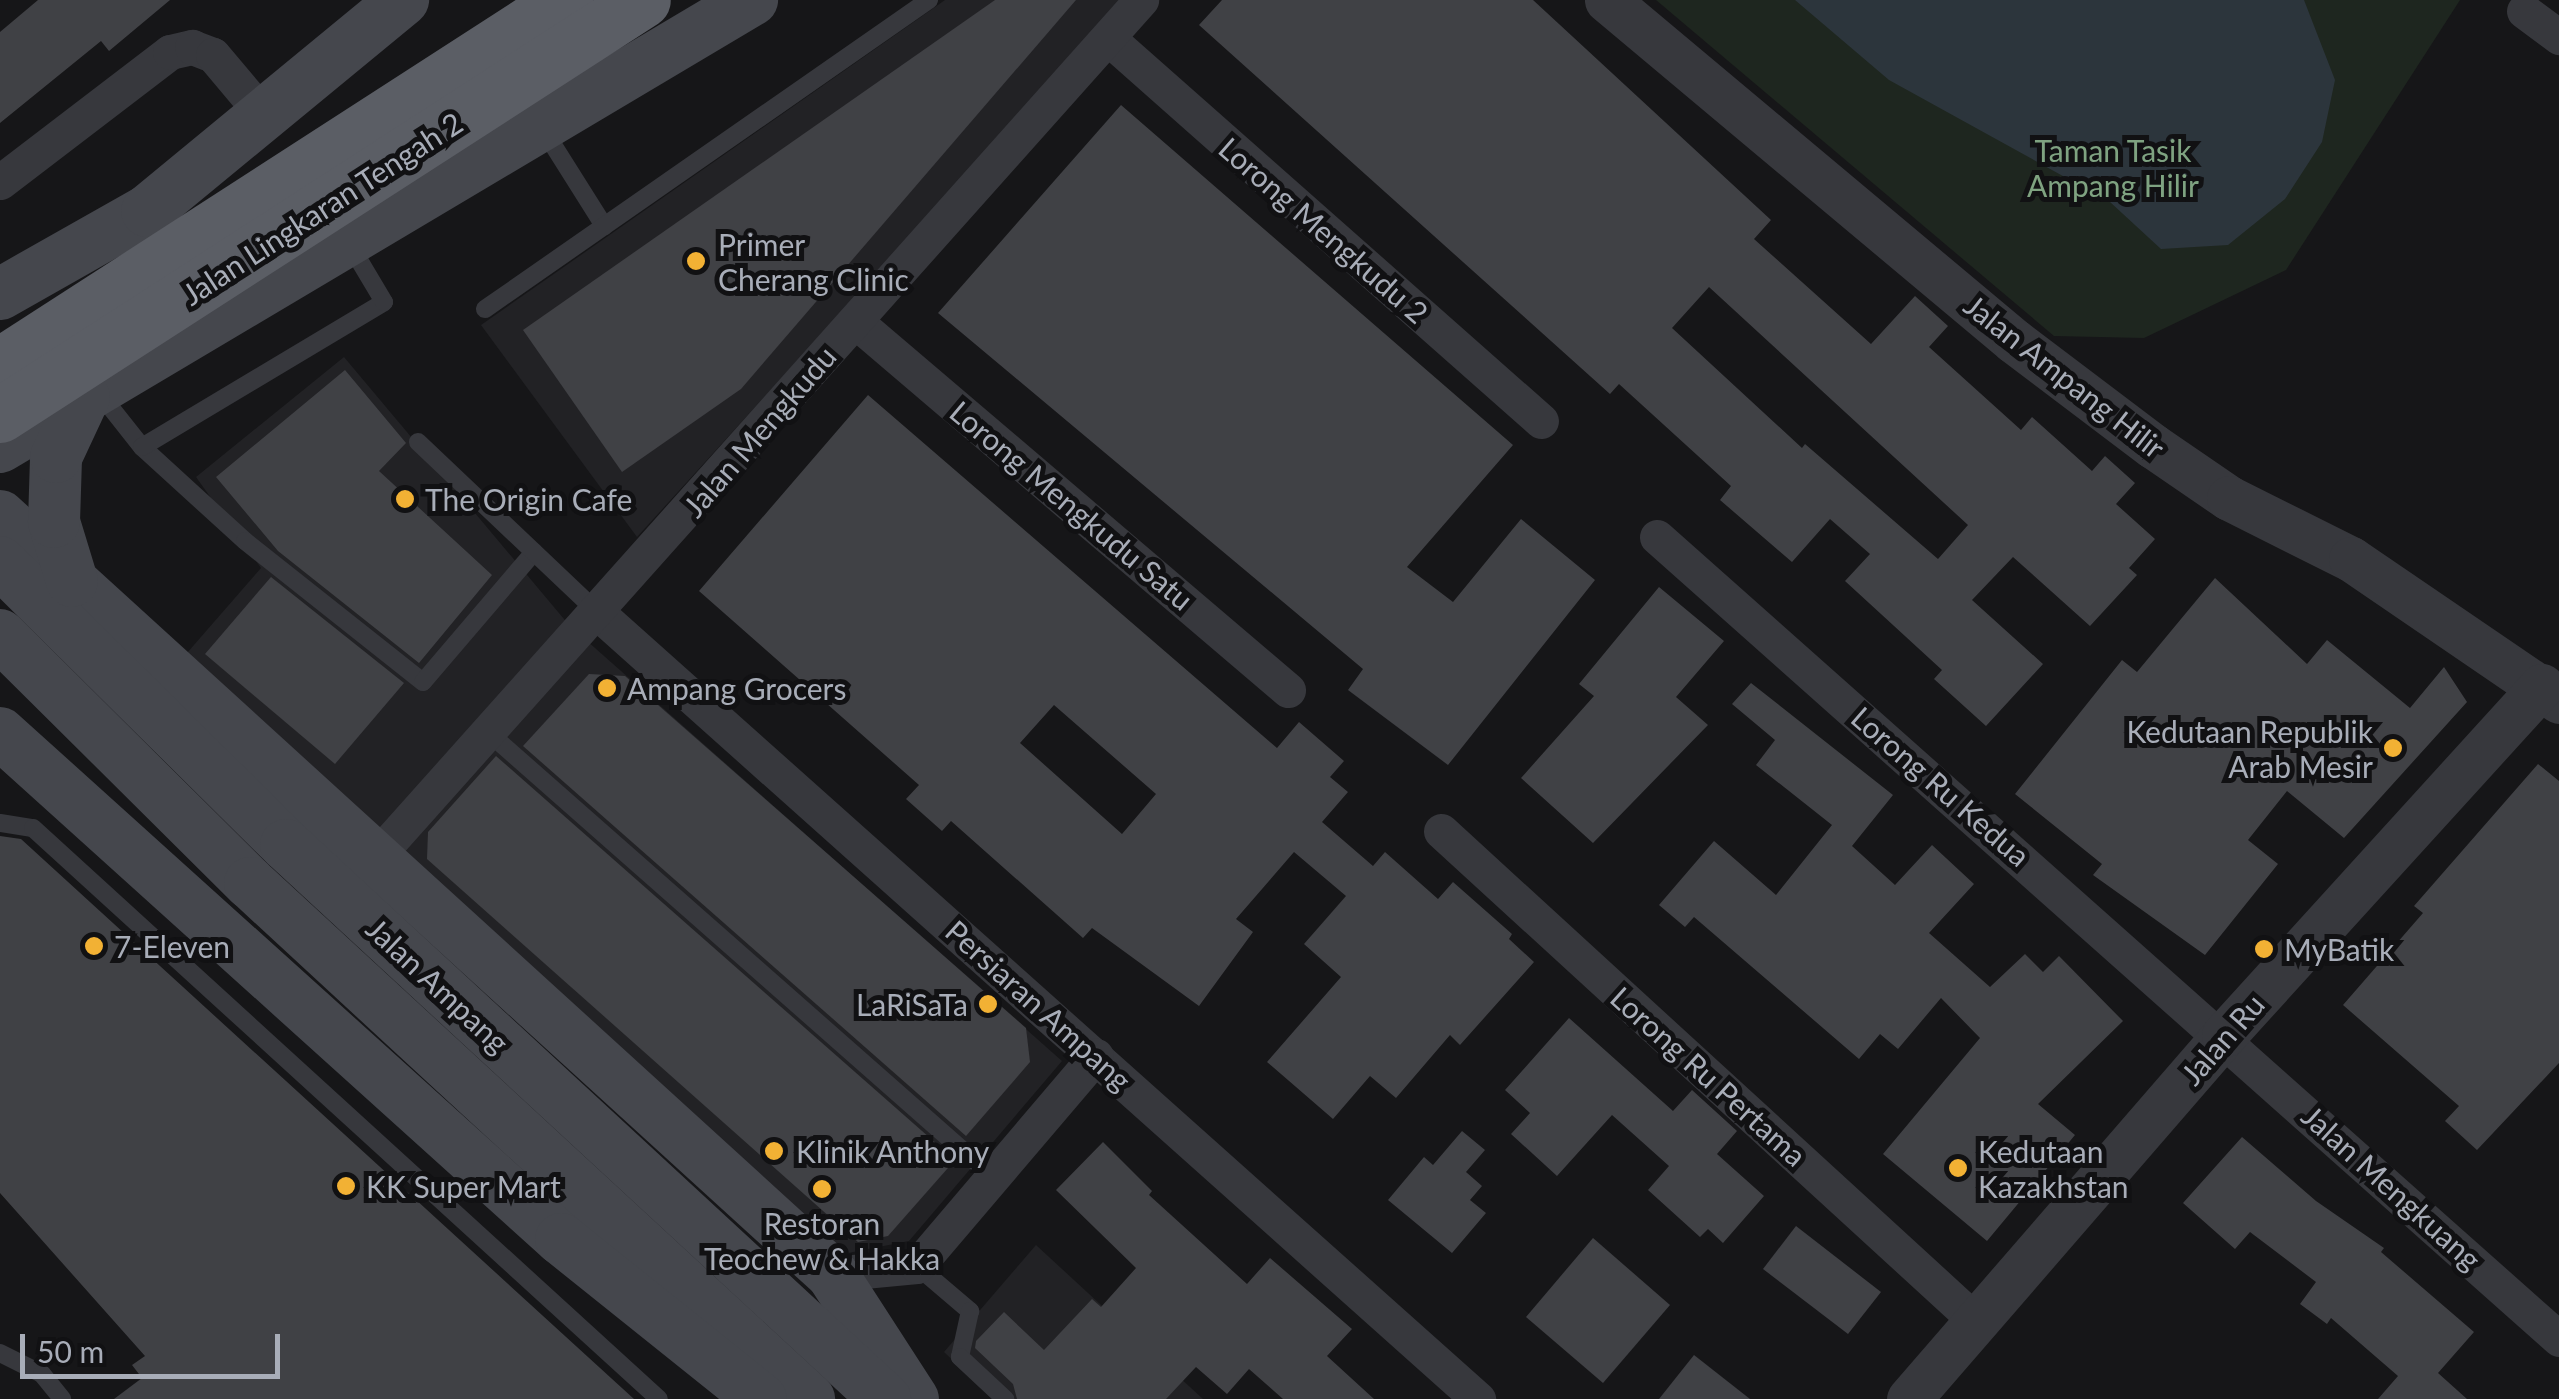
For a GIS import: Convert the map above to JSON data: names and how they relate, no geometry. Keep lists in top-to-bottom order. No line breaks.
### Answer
{"streets":{"highway":["Jalan Lingkaran Tengah 2"],"main road":["Jalan Ampang"],"street":["Lorong Mengkudu 2","Jalan Ampang Hilir","Jalan Mengkudu","Lorong Mengkudu Satu","Lorong Ru Kedua","Persiaran Ampang","Jalan Ru","Lorong Ru Pertama","Jalan Mengkuang"]},"crossings":[["Lorong Mengkudu 2","Jalan Mengkudu"],["Jalan Ampang Hilir","Jalan Ru"],["Jalan Mengkudu","Lorong Mengkudu Satu"],["Jalan Mengkudu","Persiaran Ampang"],["Lorong Ru Kedua","Jalan Ru"],["Lorong Ru Kedua","Jalan Mengkuang"],["Jalan Ru","Lorong Ru Pertama"],["Jalan Ru","Jalan Mengkuang"]],"parks":["Taman Tasik Ampang Hilir"],"places":["Primer Cherang Clinic","The Origin Cafe","Ampang Grocers","Kedutaan Republik Arab Mesir","7-Eleven","MyBatik","LaRiSaTa","Klinik Anthony","Kedutaan Kazakhstan","KK Super Mart","Restoran Teochew & Hakka"],"scale_bar":"50 m"}
